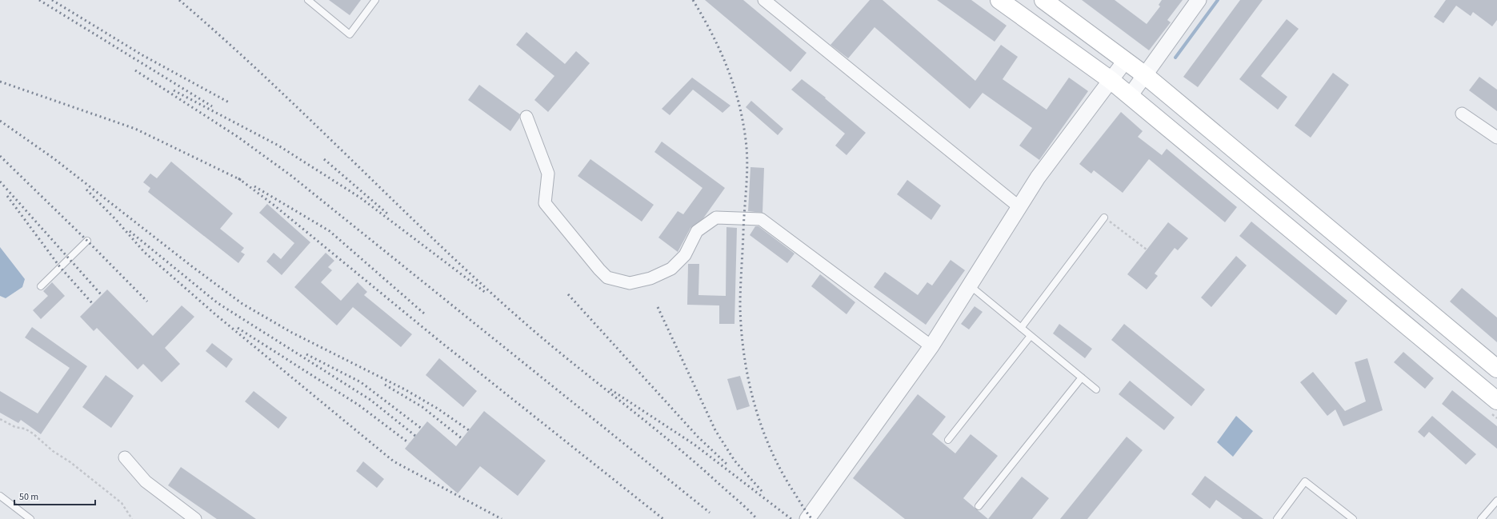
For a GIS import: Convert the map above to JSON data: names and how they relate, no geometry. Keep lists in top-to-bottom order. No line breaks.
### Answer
{"scale_bar":"50 m"}
